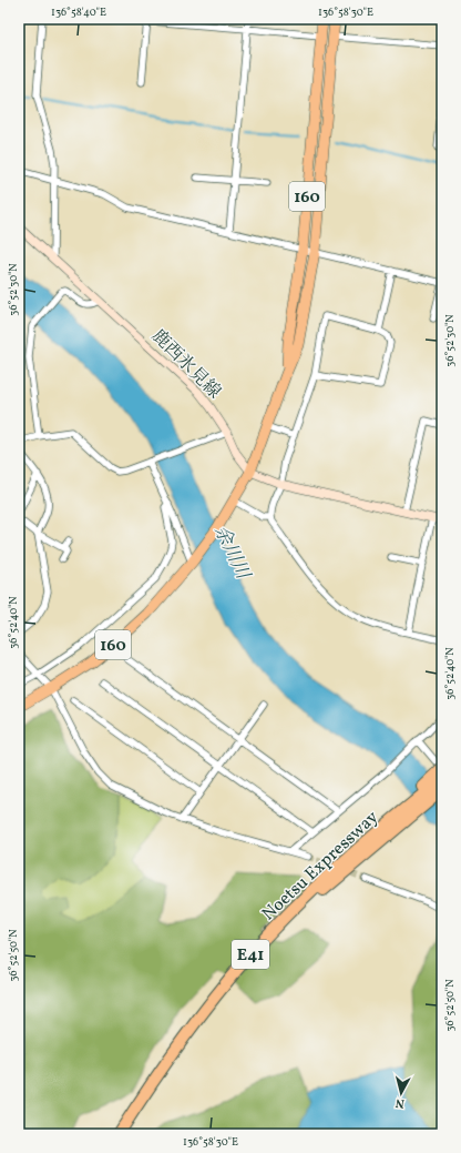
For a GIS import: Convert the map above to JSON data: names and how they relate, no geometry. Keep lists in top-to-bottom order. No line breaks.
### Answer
{"streets":{"highway":["160","Noetsu Expressway","E41"],"main road":["鹿西氷見線"]},"crossings":[["160","鹿西氷見線"]],"water":["余川川"],"north":"bottom","coordinates":["136°58'40\"E","136°58'30\"E","36°52'30\"N","36°52'40\"N","36°52'50\"N"]}
